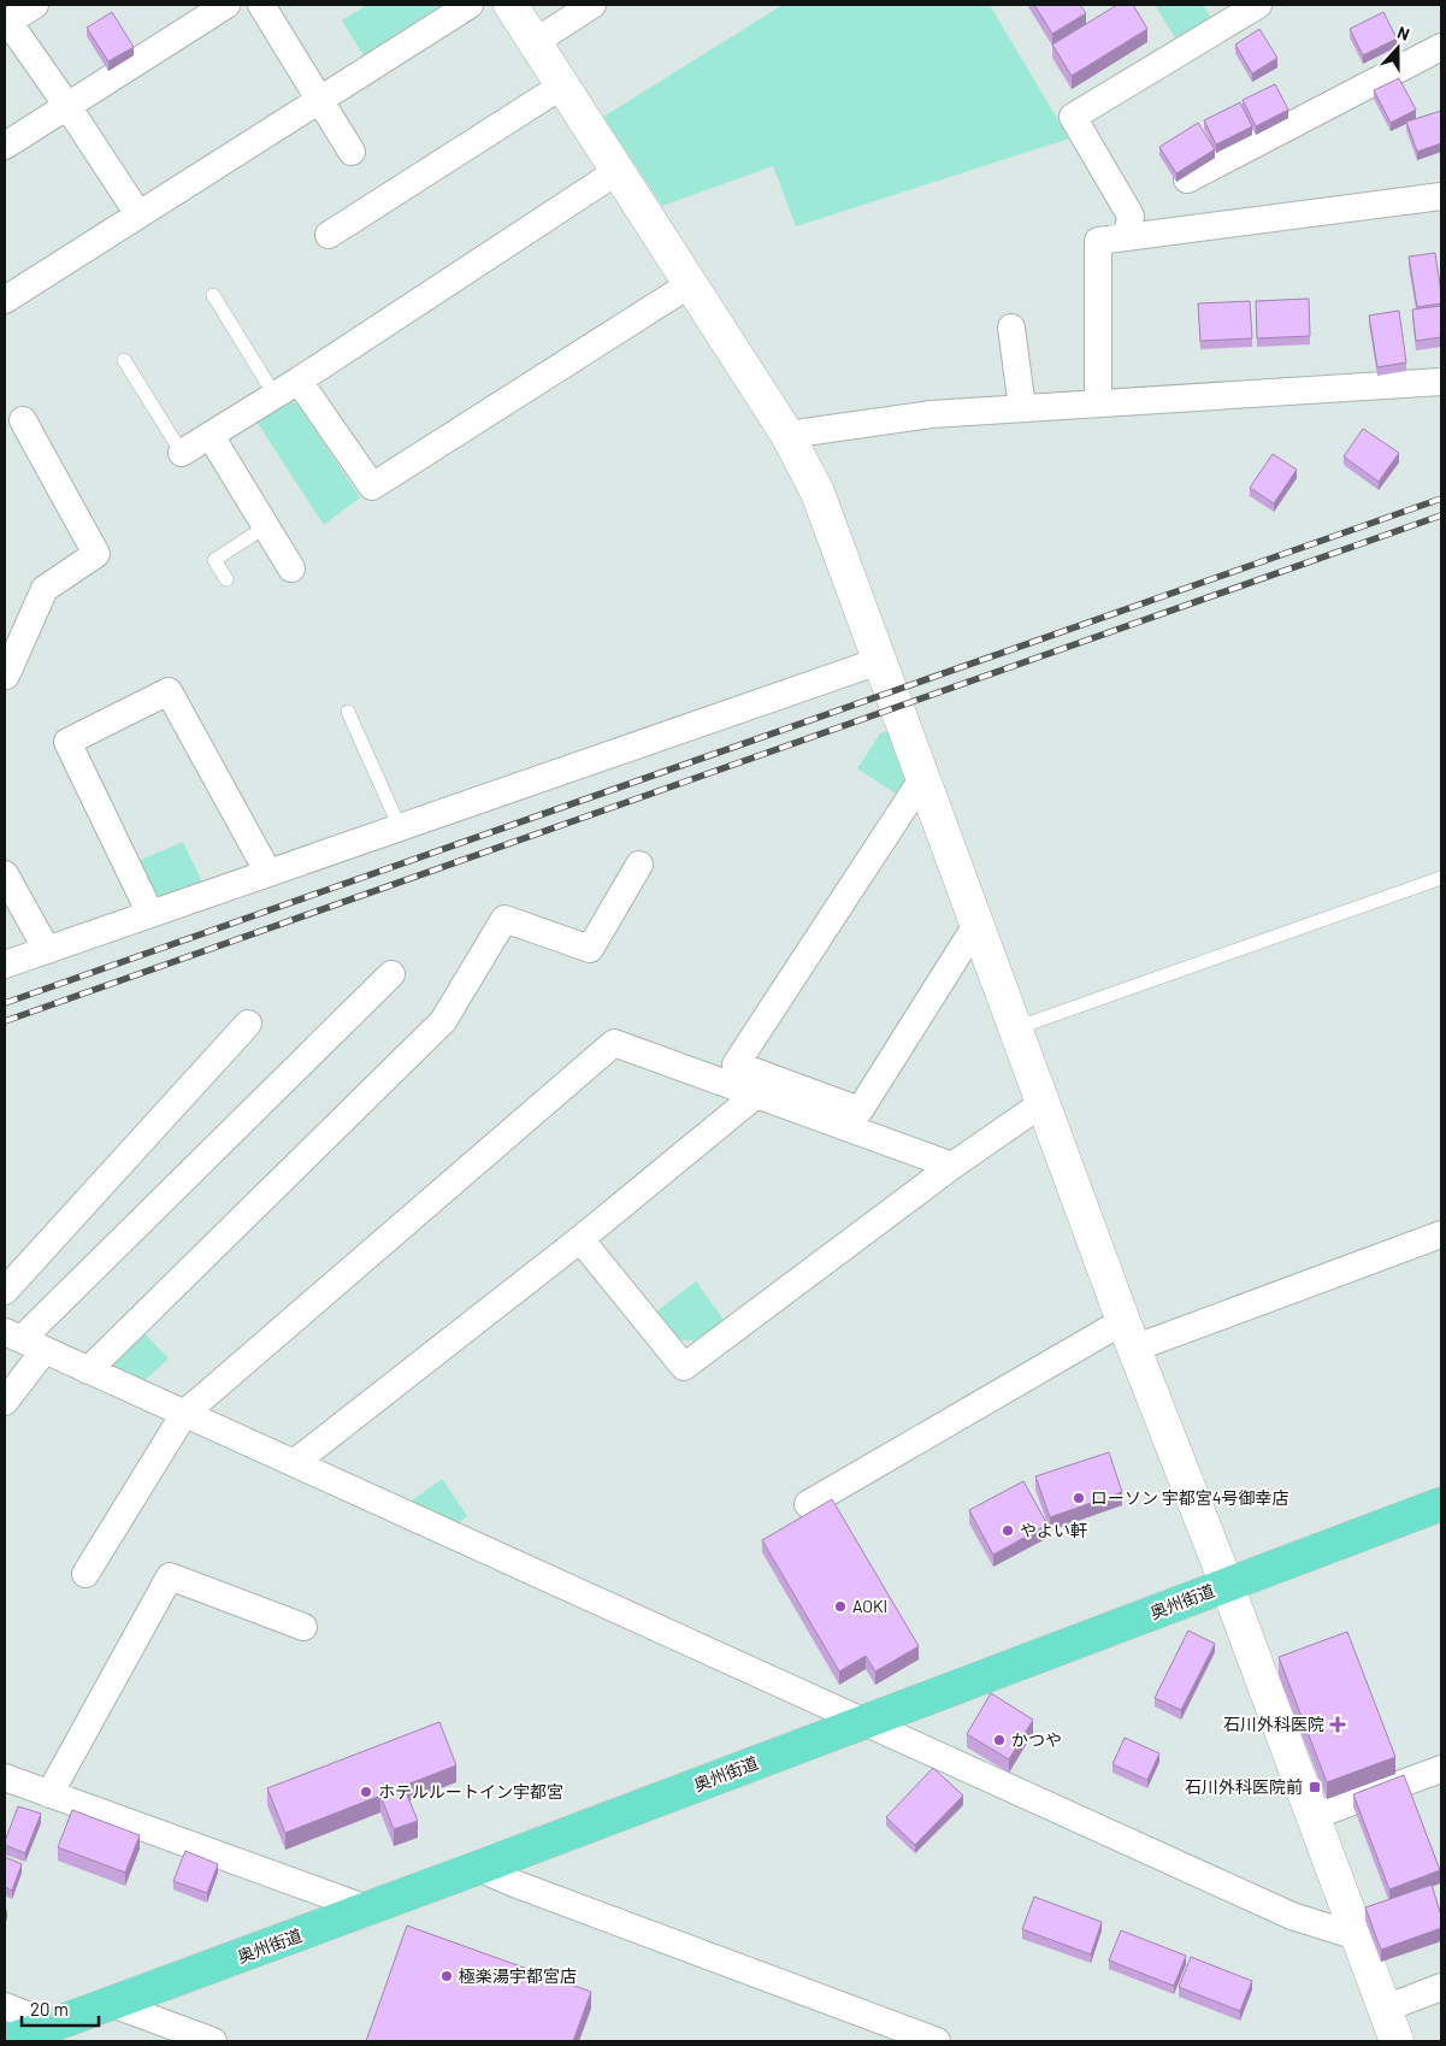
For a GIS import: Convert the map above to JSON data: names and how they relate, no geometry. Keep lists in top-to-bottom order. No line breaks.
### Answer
{"streets":{"highway":["奥州街道"]},"places":{"other":["ローソン 宇都宮4号御幸店","やよい軒","AOKI","かつや","ホテルルートイン宇都宮","極楽湯宇都宮店"],"health":["石川外科医院"],"transit":["石川外科医院前"]},"scale_bar":"20 m","north":"top"}
